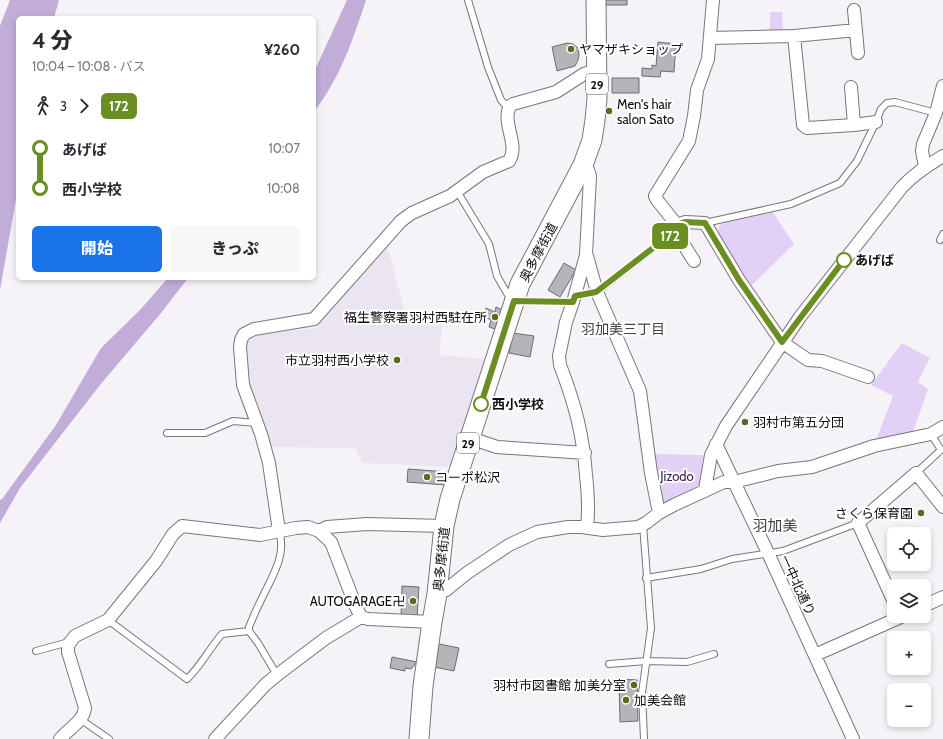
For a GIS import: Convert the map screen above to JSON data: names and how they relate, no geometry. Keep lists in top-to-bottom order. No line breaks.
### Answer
{"streets":{"main road":["29","奥多摩街道"],"street":["一中北通り"]},"districts":["羽加美三丁目","羽加美"],"parks":["Jizodo"],"places":["ヤマザキショップ","Men's hair salon Sato","あげば","福生警察署羽村西駐在所","市立羽村西小学校","西小学校","羽村市第五分団","コーポ松沢","さくら保育園","AUTOGARAGE卍","羽村市図書館 加美分室","加美会館"],"lines":["bus line 172"],"page":{"on_map":"172","heading":["4 分","10:04 – 10:08 · バス","¥260"],"legs":["3","172"],"list":[{"name":"あげば","value":"10:07"},{"name":"西小学校","value":"10:08"}],"buttons":["開始","きっぷ"],"map_buttons":["+","−"]}}
